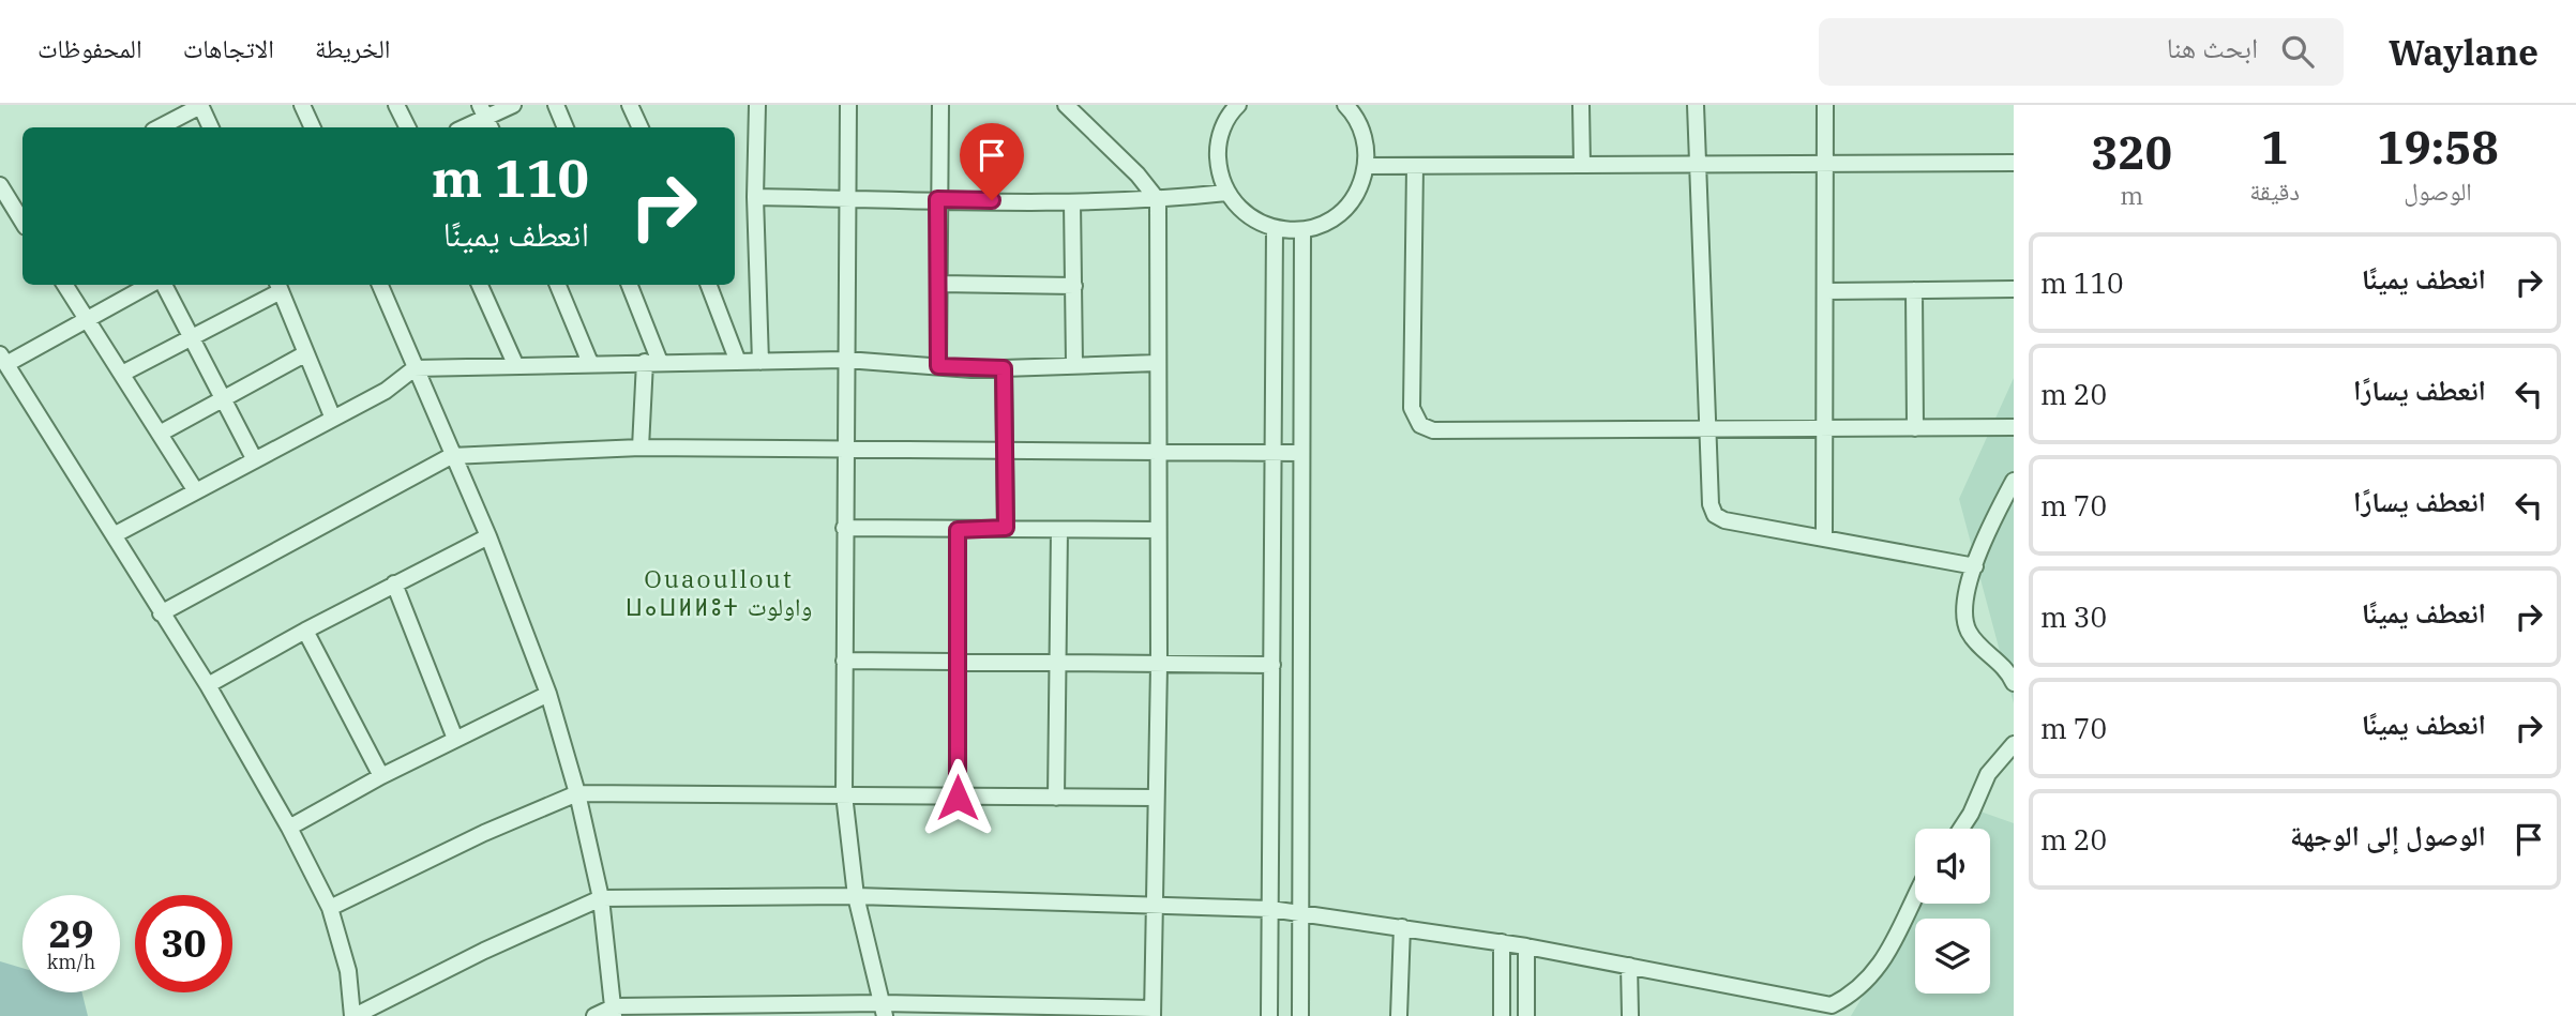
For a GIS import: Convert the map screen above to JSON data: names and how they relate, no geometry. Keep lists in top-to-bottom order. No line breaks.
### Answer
{"districts":["Ouaoullout ⵡⴰⵡⵍⵍⵓⵜ واولوت"],"page":{"header":"Waylane","search":"ابحث هنا","nav":["الخريطة","الاتجاهات","المحفوظات"],"eta":["19:58","الوصول","1","دقيقة","320","m"],"turn":["110 m","انعطف يمينًا"],"list":[{"name":"انعطف يمينًا","value":"110 m"},{"name":"انعطف يسارًا","value":"20 m"},{"name":"انعطف يسارًا","value":"70 m"},{"name":"انعطف يمينًا","value":"30 m"},{"name":"انعطف يمينًا","value":"70 m"},{"name":"الوصول إلى الوجهة","value":"20 m"}],"speed":"29 km/h","limit":"30"}}
